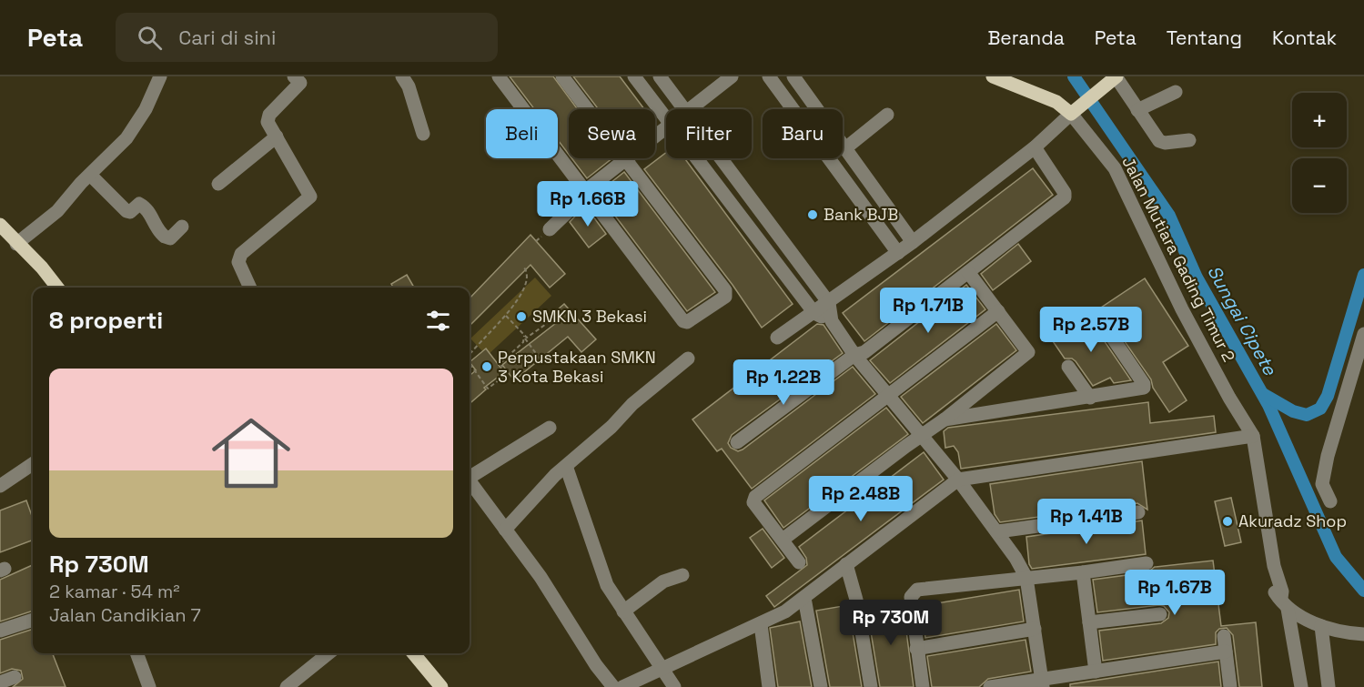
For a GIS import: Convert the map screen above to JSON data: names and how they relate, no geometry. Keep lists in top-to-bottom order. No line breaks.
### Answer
{"streets":{"street":["Jalan Mutiara Gading Timur 2"]},"water":["Sungai Cipete"],"places":["Bank BJB","SMKN 3 Bekasi","Perpustakaan SMKN 3 Kota Bekasi","Akuradz Shop"],"page":{"header":"Peta","search":"Cari di sini","nav":["Beranda","Peta","Tentang","Kontak"],"map_buttons":["+","−"],"chip":["Beli","Sewa","Filter","Baru"],"price":["Rp 1.66B","Rp 1.71B","Rp 2.57B","Rp 1.22B","Rp 2.48B","Rp 1.41B","Rp 1.67B","Rp 730M"],"heading":"8 properti","list":[{"name":"Rp 730M","note":"2 kamar · 54 m² · Jalan Candikian 7"}]}}
